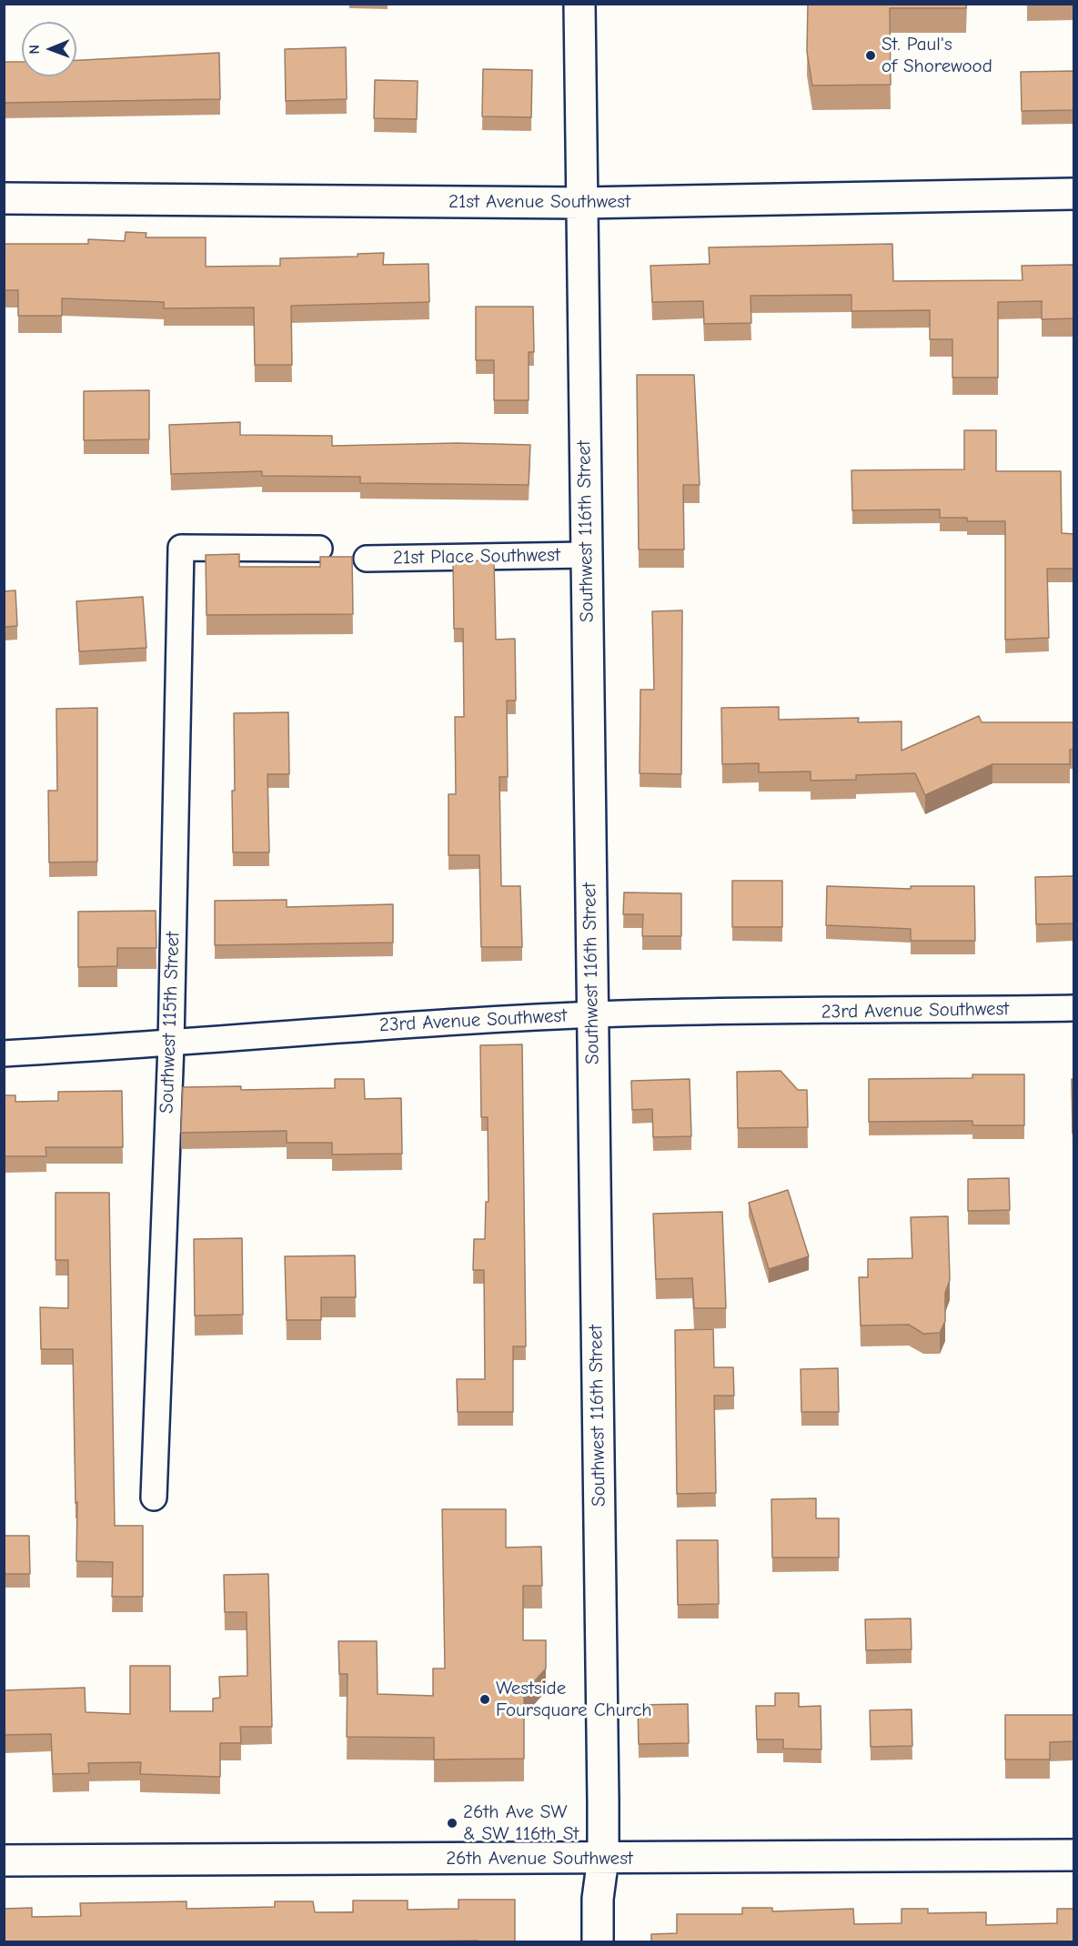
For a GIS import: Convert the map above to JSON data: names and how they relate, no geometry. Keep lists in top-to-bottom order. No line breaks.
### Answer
{"streets":{"street":["21st Avenue Southwest","Southwest 116th Street","21st Place Southwest","23rd Avenue Southwest","Southwest 115th Street","26th Avenue Southwest"]},"crossings":[["21st Avenue Southwest","Southwest 116th Street"],["Southwest 116th Street","21st Place Southwest"],["Southwest 116th Street","23rd Avenue Southwest"],["Southwest 116th Street","26th Avenue Southwest"],["23rd Avenue Southwest","Southwest 115th Street"]],"places":["St. Paul's of Shorewood","Westside Foursquare Church","26th Ave SW & SW 116th St"],"north":"left"}
